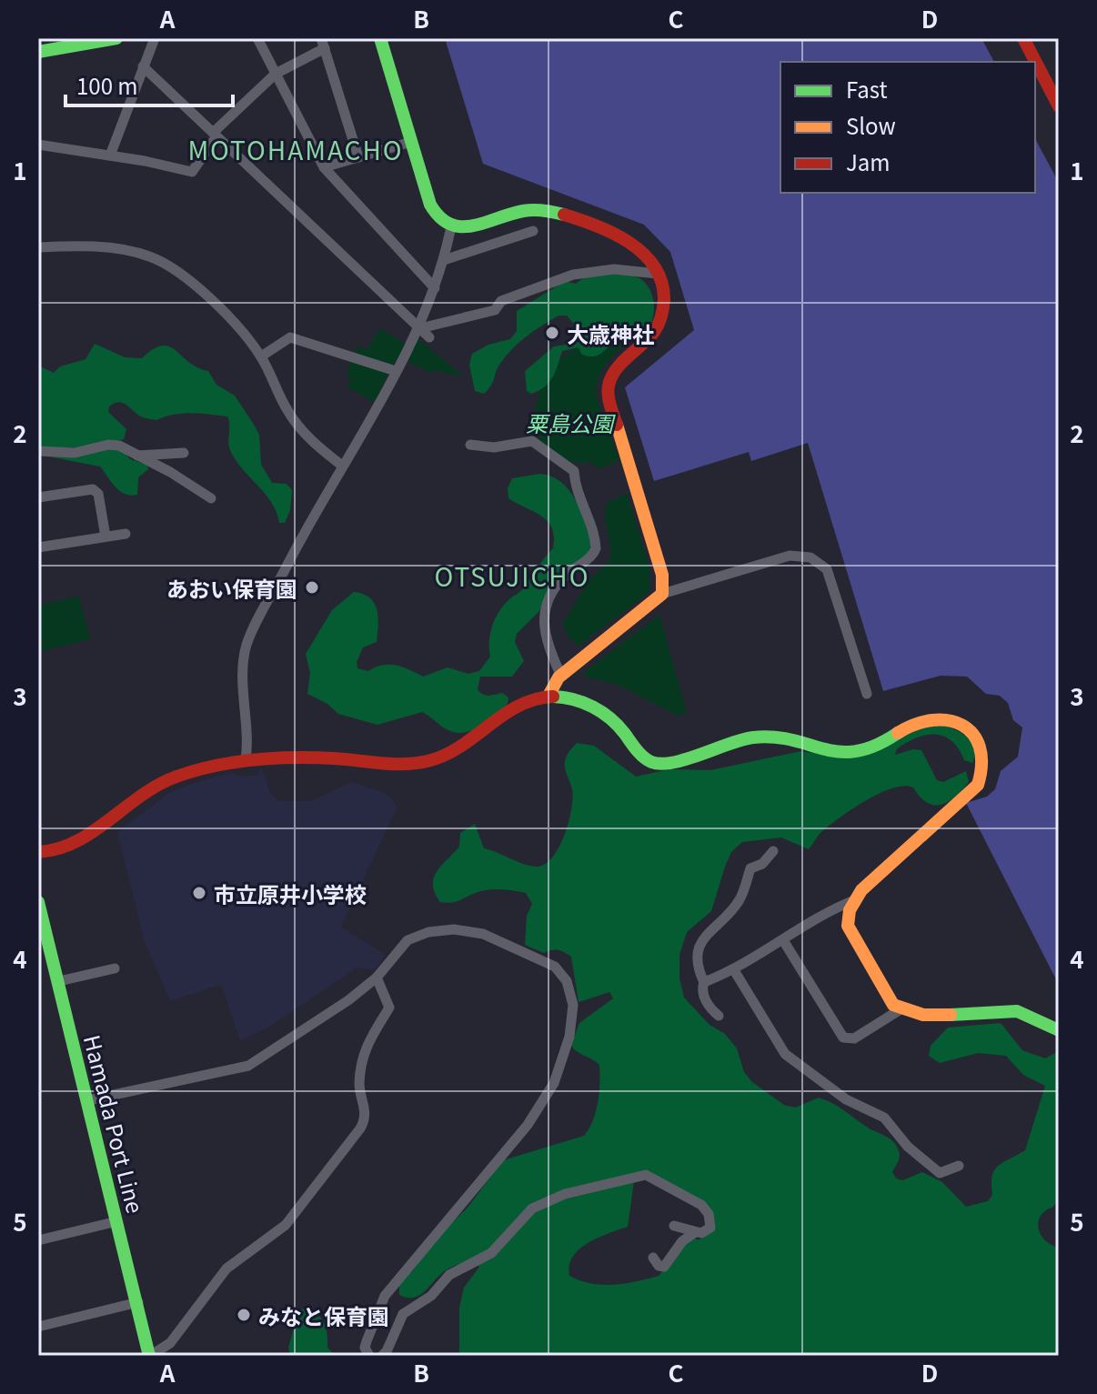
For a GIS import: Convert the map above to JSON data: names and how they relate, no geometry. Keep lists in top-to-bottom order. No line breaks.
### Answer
{"streets":{"street":["Hamada Port Line"]},"districts":["MOTOHAMACHO","OTSUJICHO"],"parks":["粟島公園"],"places":["大歳神社","あおい保育園","市立原井小学校","みなと保育園"],"legend":["Fast","Slow","Jam"],"scale_bar":"100 m","grid":{"columns":["A","B","C","D"],"rows":["1","2","3","4","5"]}}
